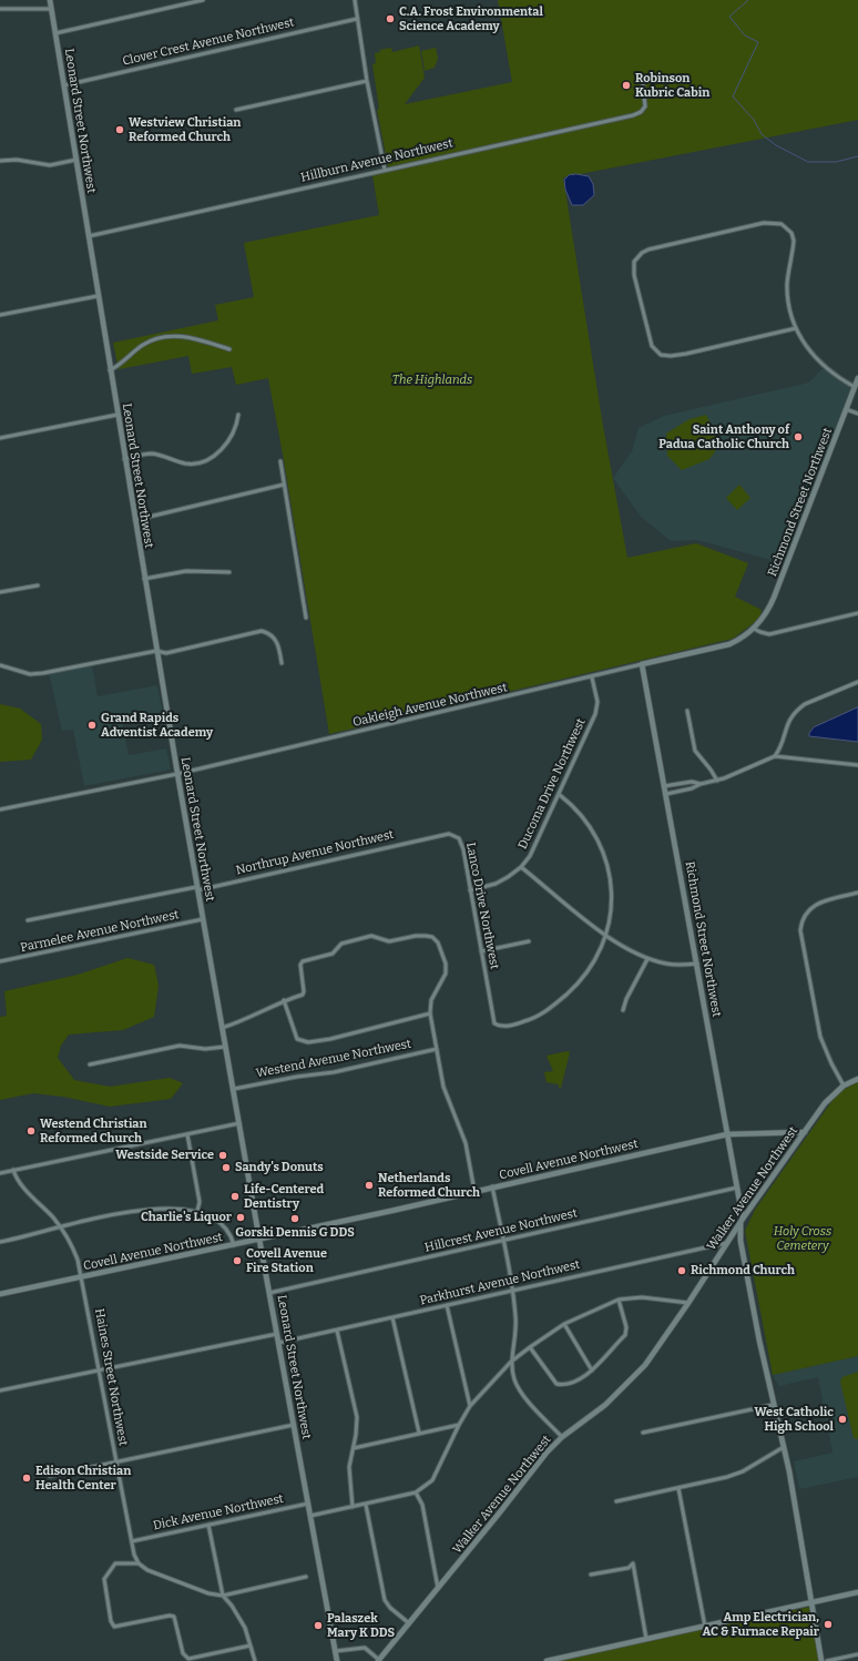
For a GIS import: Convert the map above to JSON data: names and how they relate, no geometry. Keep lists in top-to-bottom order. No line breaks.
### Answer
{"streets":{"street":["Clover Crest Avenue Northwest","Leonard Street Northwest","Hillburn Avenue Northwest","Richmond Street Northwest","Oakleigh Avenue Northwest","Ducoma Drive Northwest","Northrup Avenue Northwest","Lanco Drive Northwest","Parmelee Avenue Northwest","Westend Avenue Northwest","Covell Avenue Northwest","Walker Avenue Northwest","Hillcrest Avenue Northwest","Parkhurst Avenue Northwest","Haines Street Northwest","Dick Avenue Northwest"]},"crossings":[["Clover Crest Avenue Northwest","Leonard Street Northwest"],["Leonard Street Northwest","Hillburn Avenue Northwest"],["Leonard Street Northwest","Oakleigh Avenue Northwest"],["Leonard Street Northwest","Northrup Avenue Northwest"],["Leonard Street Northwest","Parmelee Avenue Northwest"],["Leonard Street Northwest","Westend Avenue Northwest"],["Leonard Street Northwest","Covell Avenue Northwest"],["Leonard Street Northwest","Hillcrest Avenue Northwest"],["Leonard Street Northwest","Parkhurst Avenue Northwest"],["Leonard Street Northwest","Dick Avenue Northwest"],["Richmond Street Northwest","Oakleigh Avenue Northwest"],["Richmond Street Northwest","Covell Avenue Northwest"],["Richmond Street Northwest","Walker Avenue Northwest"],["Richmond Street Northwest","Hillcrest Avenue Northwest"],["Oakleigh Avenue Northwest","Ducoma Drive Northwest"],["Ducoma Drive Northwest","Lanco Drive Northwest"],["Northrup Avenue Northwest","Lanco Drive Northwest"],["Covell Avenue Northwest","Walker Avenue Northwest"],["Covell Avenue Northwest","Haines Street Northwest"],["Walker Avenue Northwest","Parkhurst Avenue Northwest"],["Haines Street Northwest","Dick Avenue Northwest"]],"parks":["The Highlands","Holy Cross Cemetery"],"places":["C.A. Frost Environmental Science Academy","Robinson Kubric Cabin","Westview Christian Reformed Church","Saint Anthony of Padua Catholic Church","Grand Rapids Adventist Academy","Westend Christian Reformed Church","Westside Service","Sandy's Donuts","Netherlands Reformed Church","Life-Centered Dentistry","Charlie's Liquor","Gorski Dennis G DDS","Covell Avenue Fire Station","Richmond Church","West Catholic High School","Edison Christian Health Center","Amp Electrician, AC & Furnace Repair","Palaszek Mary K DDS"]}
